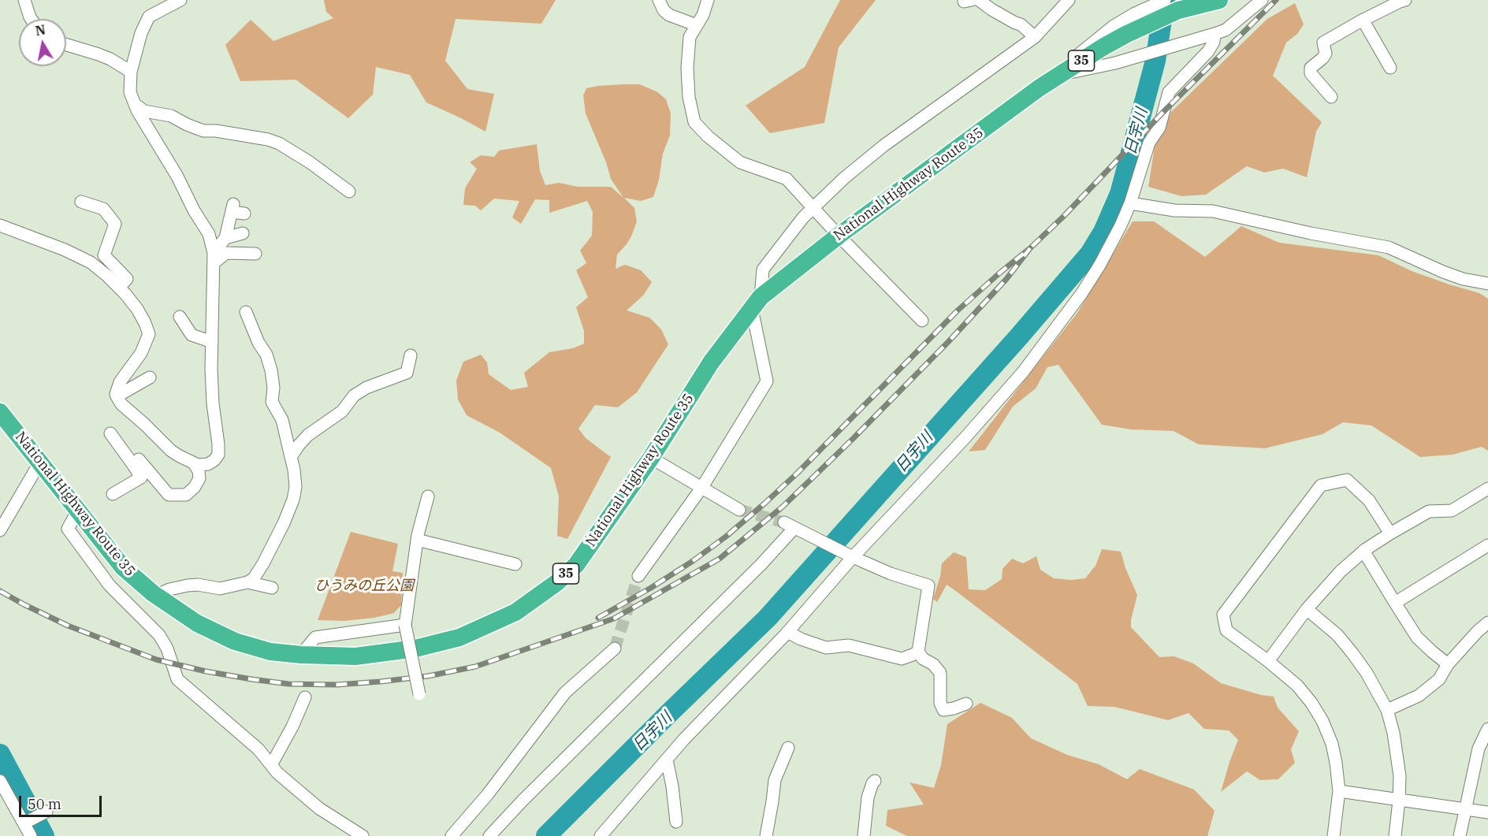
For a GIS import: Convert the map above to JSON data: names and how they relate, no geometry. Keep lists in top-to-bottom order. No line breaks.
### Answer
{"streets":{"highway":["35","National Highway Route 35"]},"crossings":[["35","National Highway Route 35"]],"water":["日宇川"],"parks":["ひうみの丘公園"],"scale_bar":"50 m","north":"top"}
